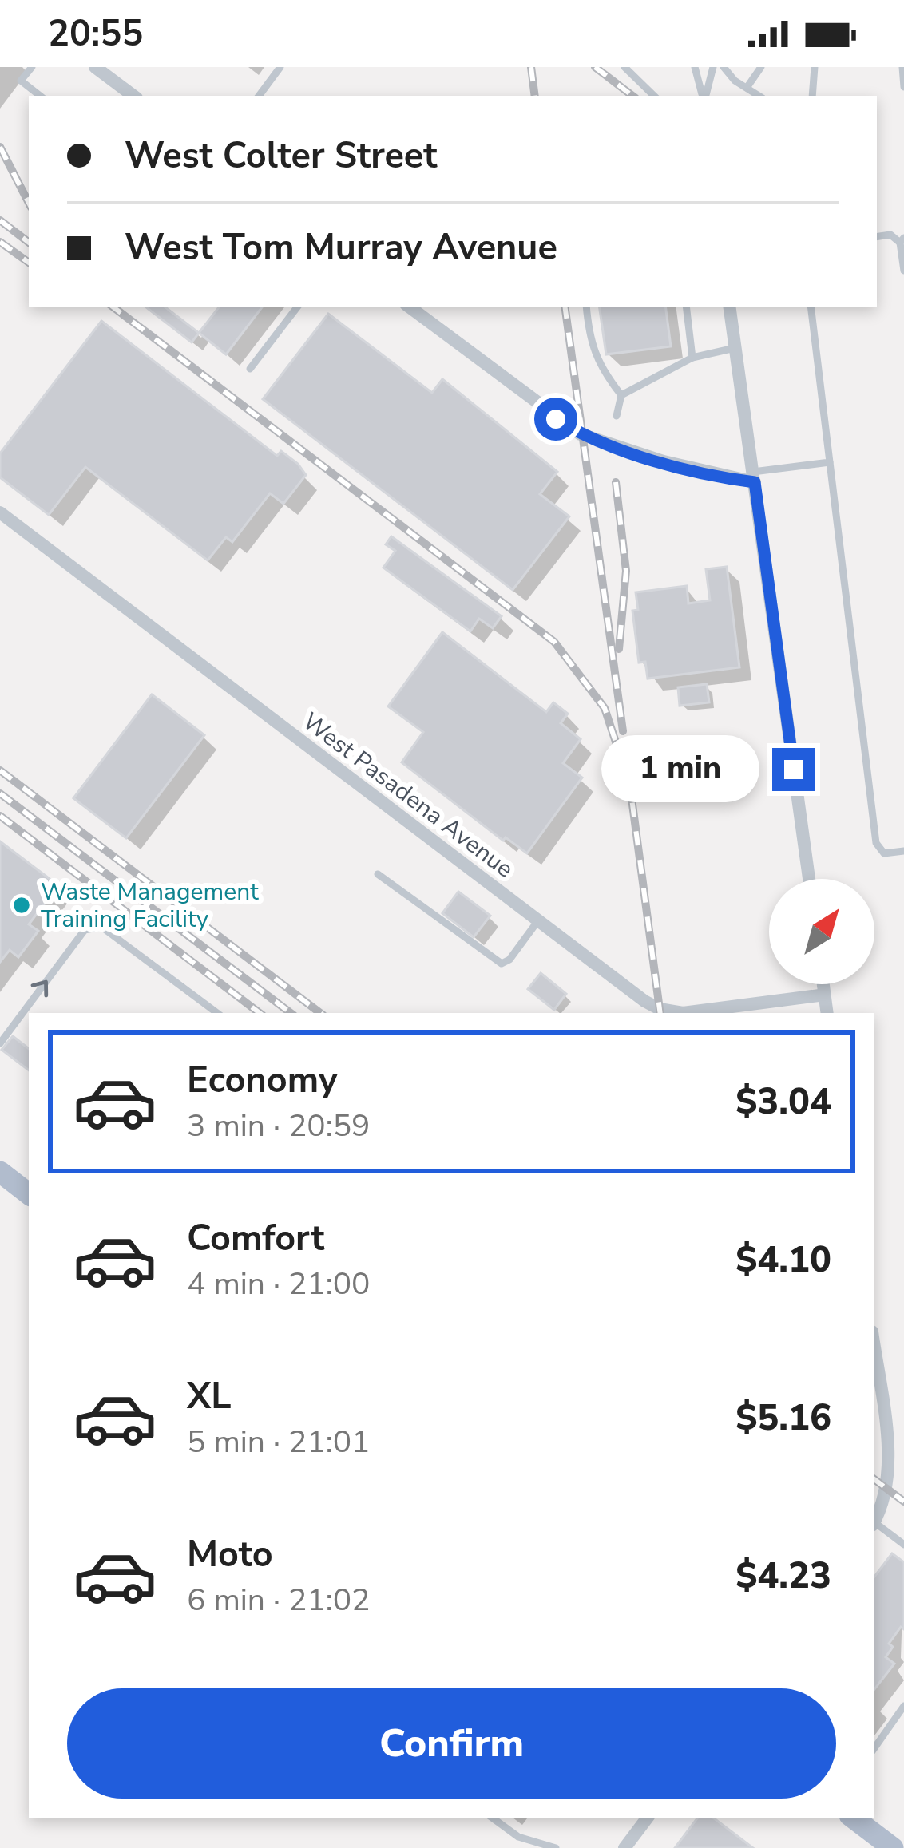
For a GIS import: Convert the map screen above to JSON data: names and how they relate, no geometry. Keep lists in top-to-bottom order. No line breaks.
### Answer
{"streets":{"street":["West Pasadena Avenue"]},"places":["Waste Management Training Facility"],"north":"top right","page":{"status":"20:55","banner":["West Colter Street","West Tom Murray Avenue"],"bubble":"1 min","list":[{"name":"Economy","note":"3 min · 20:59","value":"$3.04"},{"name":"Comfort","note":"4 min · 21:00","value":"$4.10"},{"name":"XL","note":"5 min · 21:01","value":"$5.16"},{"name":"Moto","note":"6 min · 21:02","value":"$4.23"}],"buttons":"Confirm"}}
